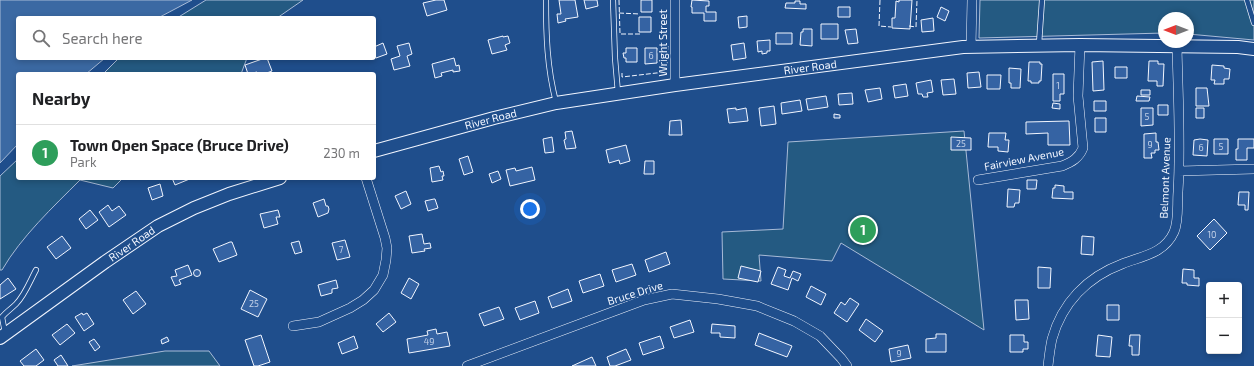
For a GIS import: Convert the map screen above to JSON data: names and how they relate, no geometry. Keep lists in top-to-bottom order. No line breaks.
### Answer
{"streets":{"main road":["River Road"],"street":["Wright Street","Fairview Avenue","Belmont Avenue","Bruce Drive"]},"crossings":[["Wright Street","River Road"],["River Road","Fairview Avenue"]],"house_numbers":["6","1","5","25","9","5","6","10","7","25","49","9"],"north":"left","page":{"search":"Search here","heading":"Nearby","list":[{"mark":"1","name":"Town Open Space (Bruce Drive)","note":"Park","value":"230 m"}],"pins":"1","map_buttons":["+","−"]}}
